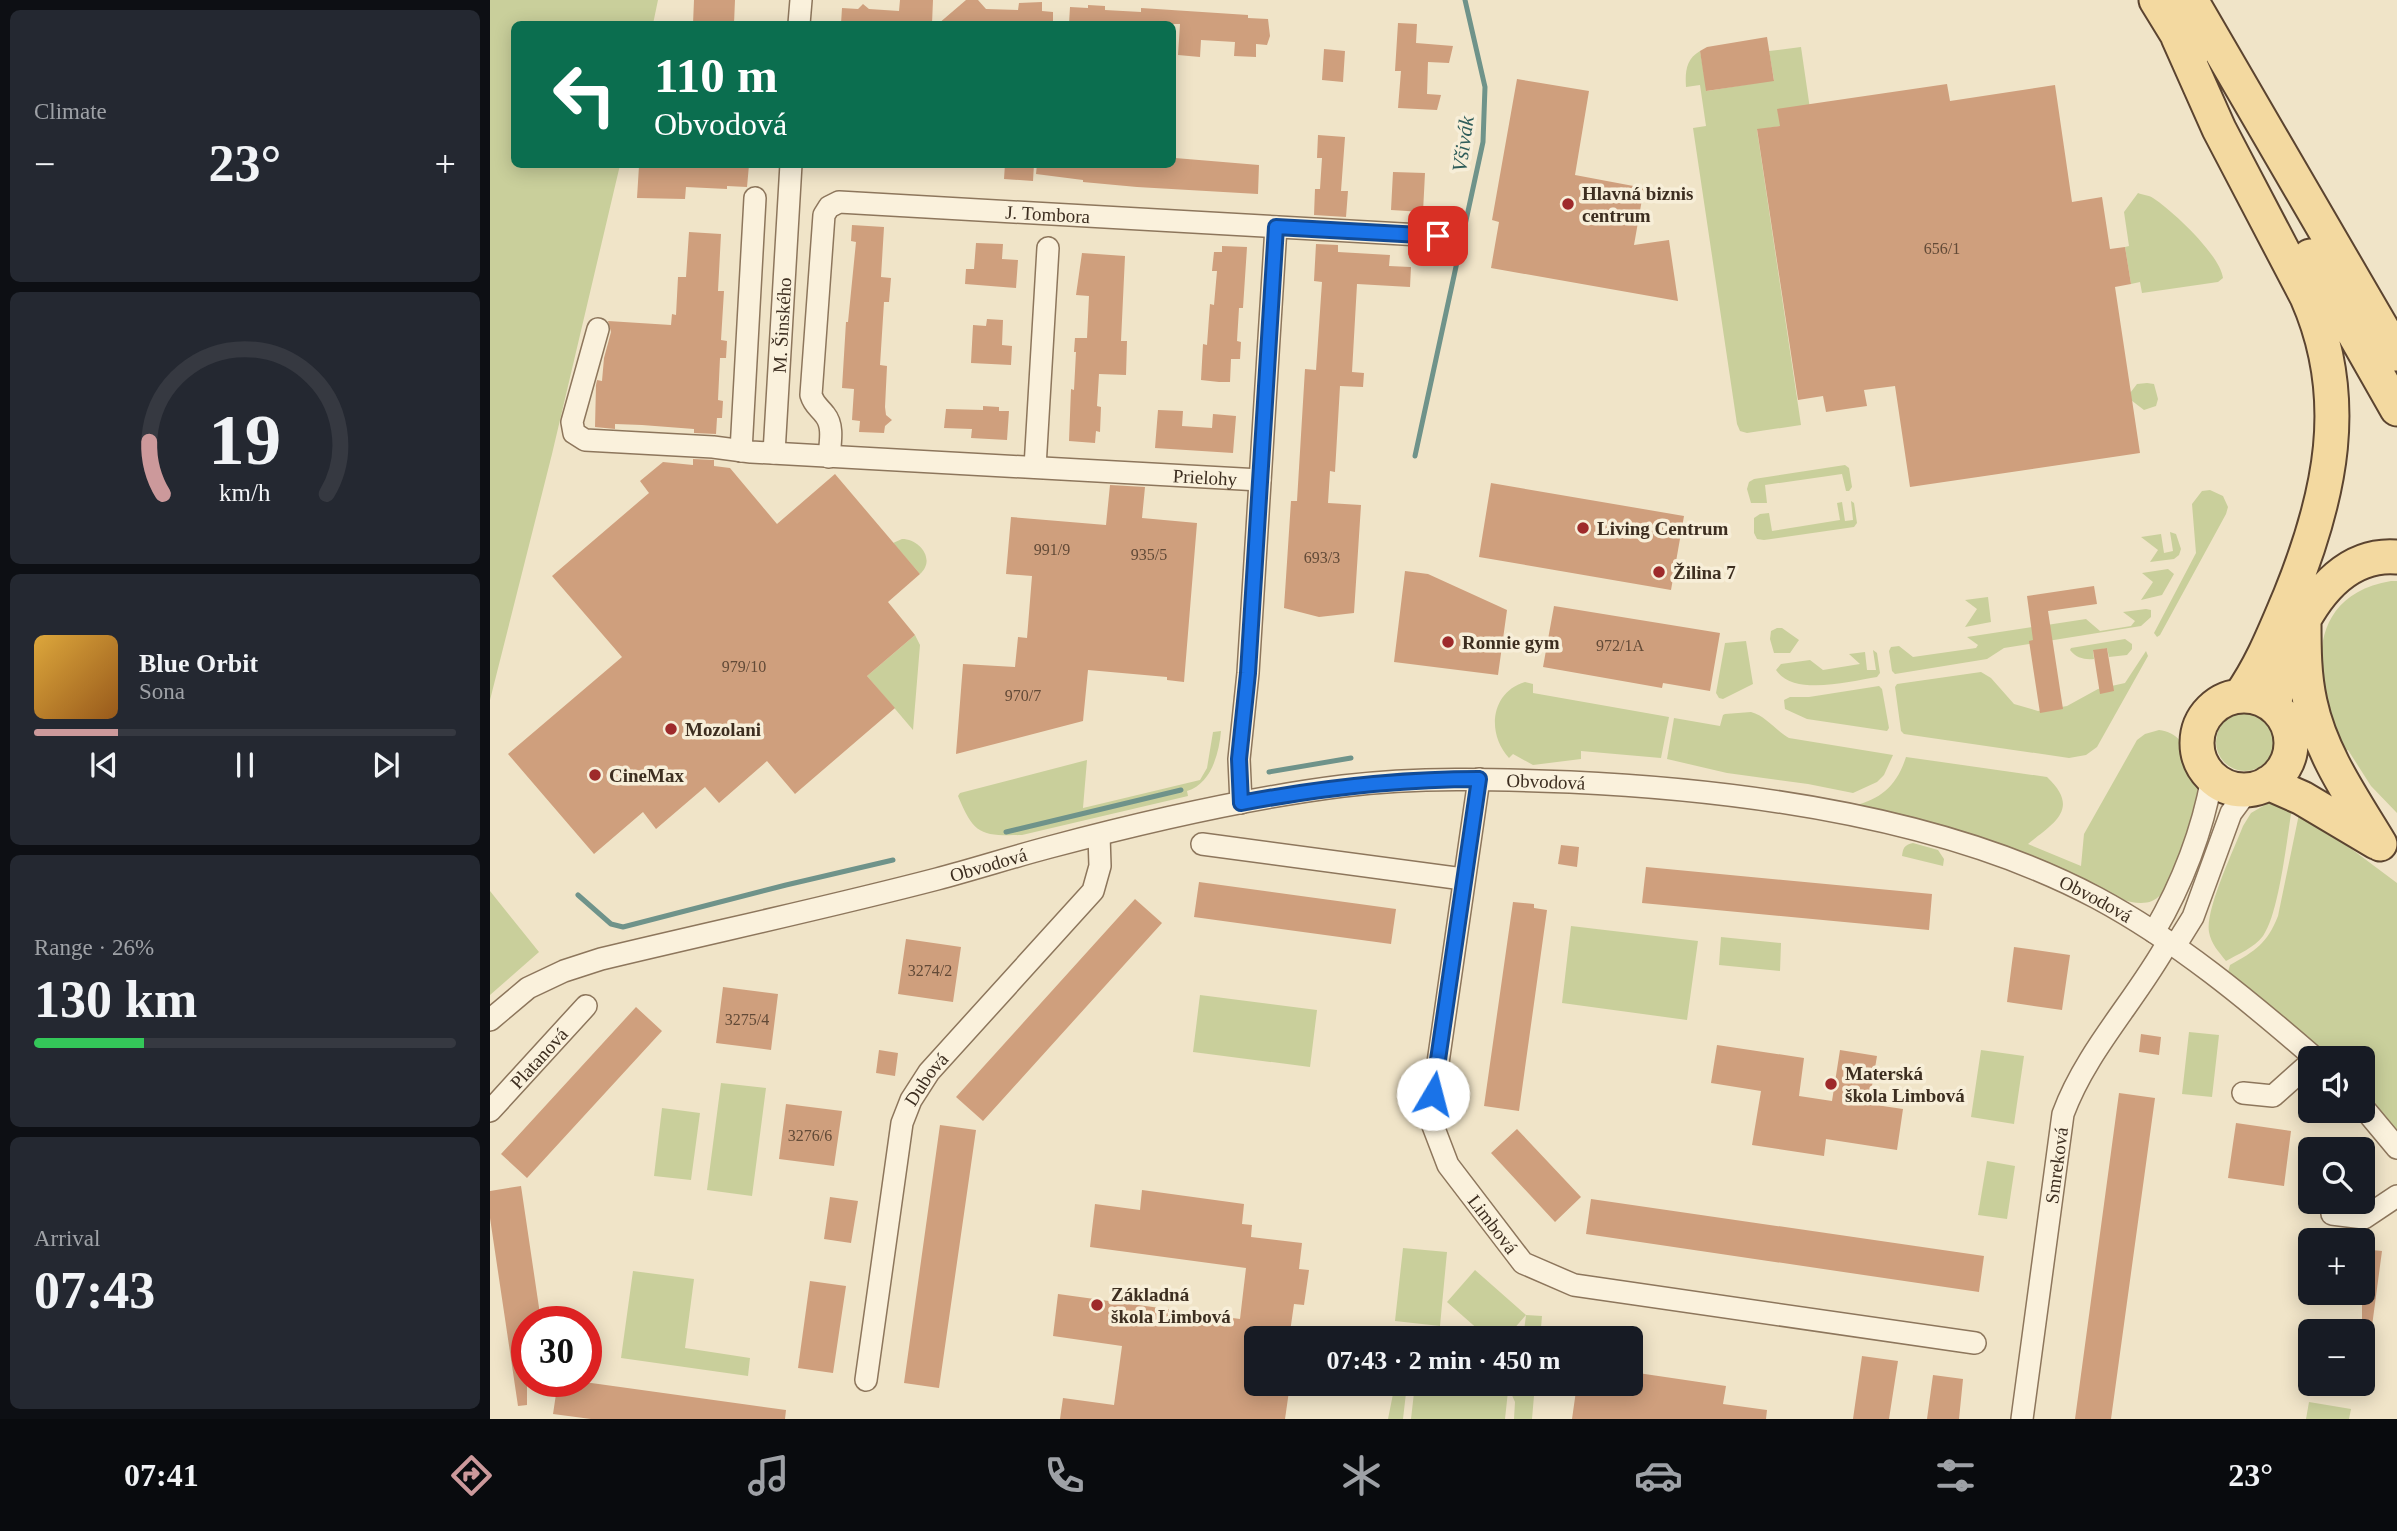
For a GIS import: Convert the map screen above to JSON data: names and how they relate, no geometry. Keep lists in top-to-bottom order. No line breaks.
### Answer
{"streets":{"street":["J. Tombora","M. Šinského","Prielohy","Obvodová","Platanová","Dubová","Smreková","Limbová"]},"crossings":[["J. Tombora","M. Šinského"],["M. Šinského","Prielohy"],["Prielohy","Obvodová"],["Obvodová","Dubová"],["Obvodová","Smreková"],["Obvodová","Limbová"]],"water":["Všivák"],"places":["Hlavná biznis centrum","Living Centrum","Žilina 7","Ronnie gym","Mozolani","CineMax","Materská škola Limbová","Základná škola Limbová"],"house_numbers":["656/1","991/9","935/5","693/3","972/1A","979/10","970/7","3274/2","3275/4","3276/6"],"page":{"tile":["Climate",["Range · 26%","130 km"],["Arrival","07:43"]],"turn":["110 m","Obvodová"],"heat":["−","23°","+"],"song":["Blue Orbit","Sona"],"map_buttons":["+","−"],"limit":"30","trip":"07:43 · 2 min · 450 m","tabs":["07:41","23°"],"gauge":["19","km/h"]}}
